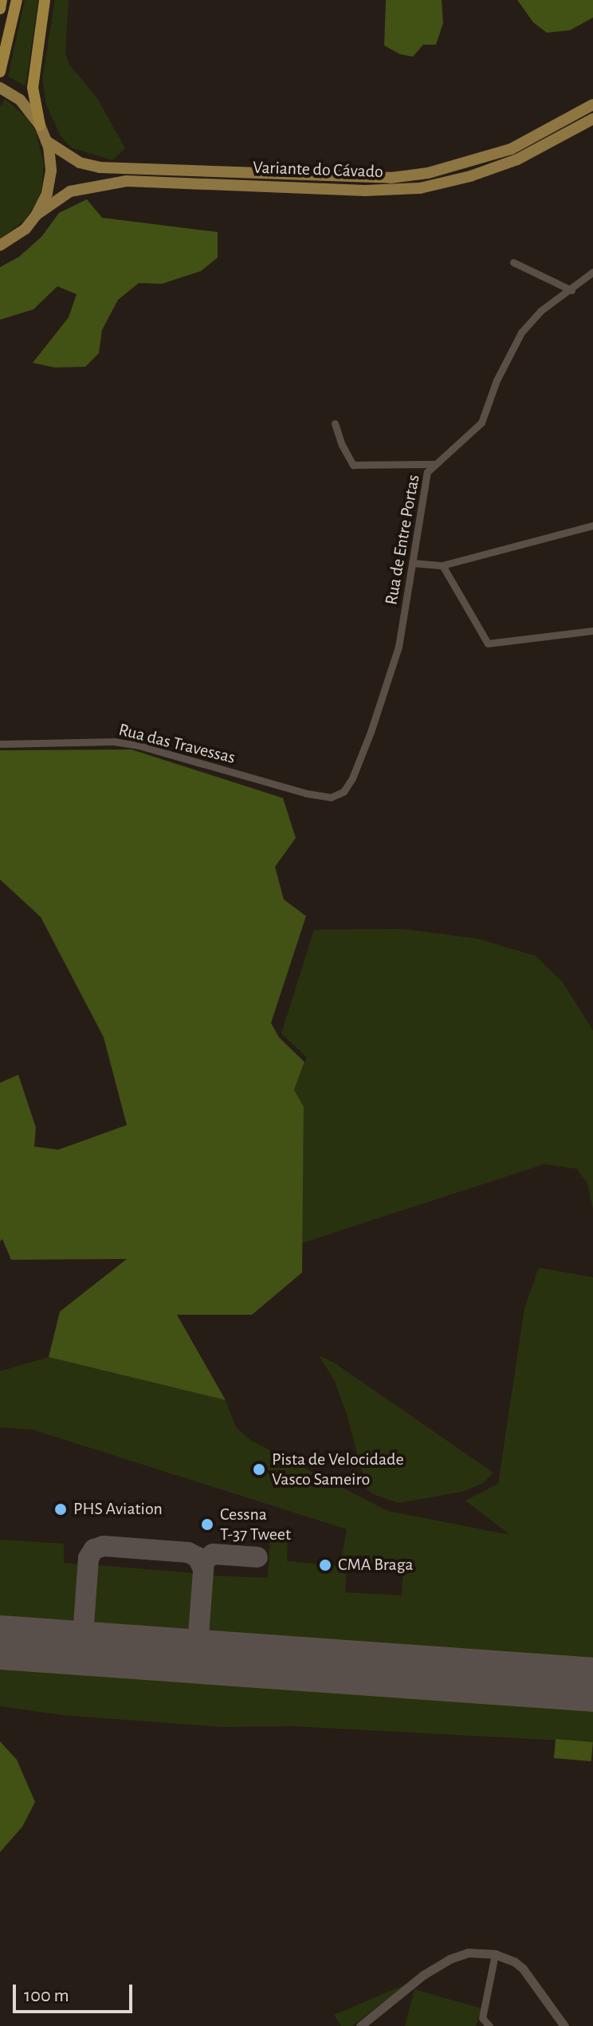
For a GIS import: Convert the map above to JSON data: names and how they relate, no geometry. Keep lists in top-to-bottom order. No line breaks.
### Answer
{"streets":{"main road":["Variante do Cávado"],"street":["Rua de Entre Portas","Rua das Travessas"]},"crossings":[["Rua de Entre Portas","Rua das Travessas"]],"places":["Pista de Velocidade Vasco Sameiro","PHS Aviation","Cessna T-37 Tweet","CMA Braga"],"scale_bar":"100 m"}
